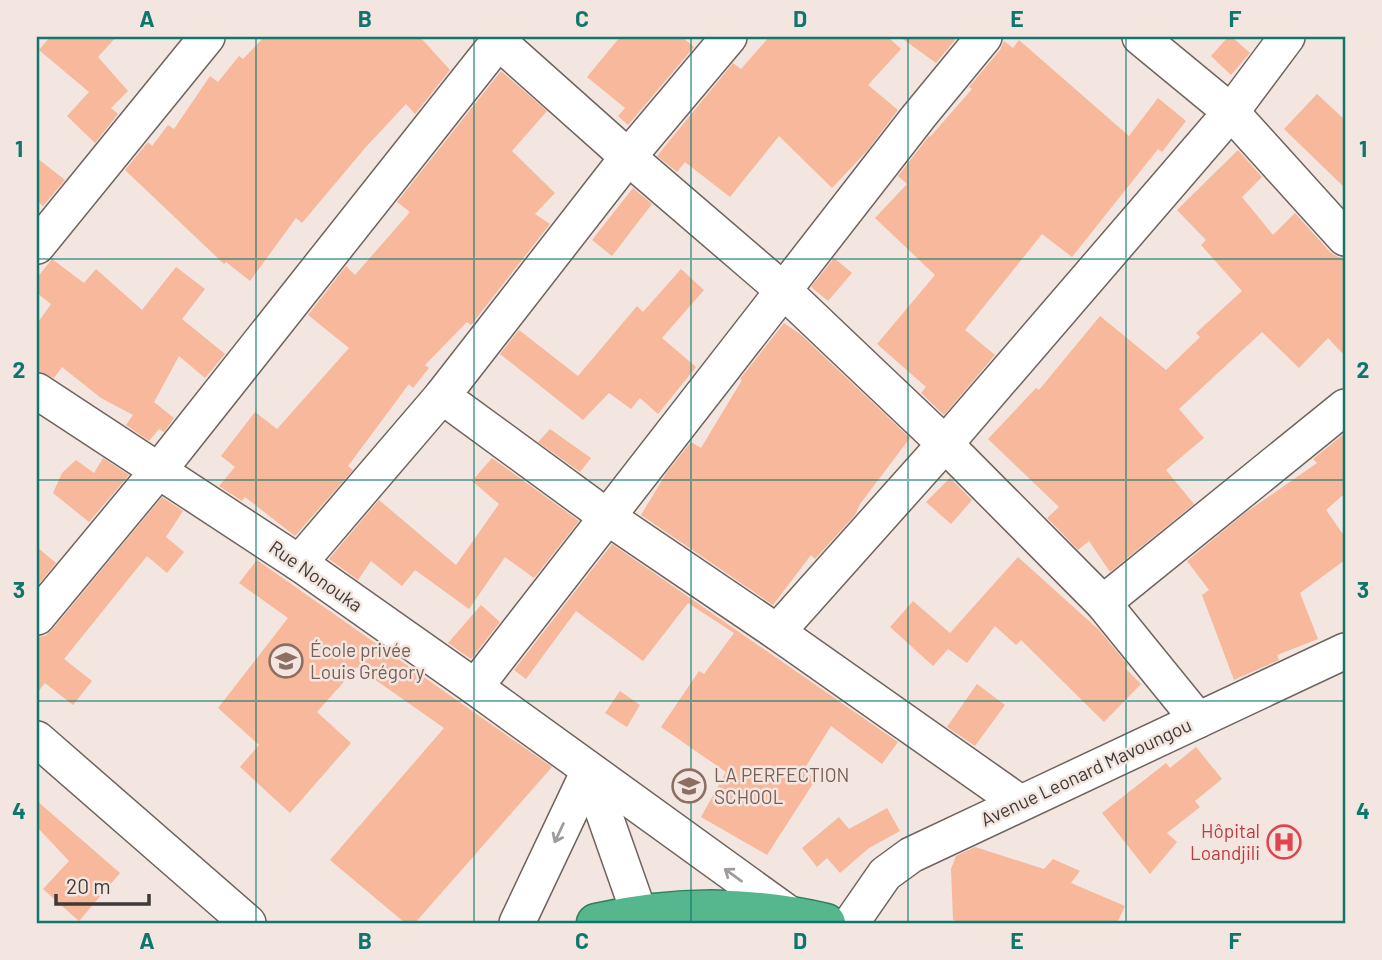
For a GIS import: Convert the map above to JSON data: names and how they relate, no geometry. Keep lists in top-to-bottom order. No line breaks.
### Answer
{"streets":{"street":["Rue Nonouka","Avenue Leonard Mavoungou"]},"places":{"school or university":["École privée Louis Grégory","LA PERFECTION SCHOOL"],"hospital":["Hôpital Loandjili"]},"scale_bar":"20 m","grid":{"columns":["A","B","C","D","E","F"],"rows":["1","2","3","4"]}}
